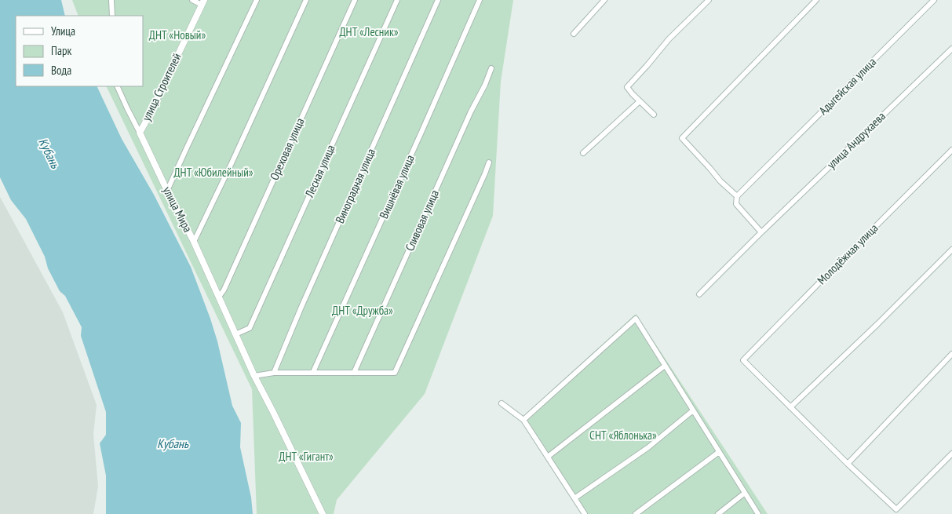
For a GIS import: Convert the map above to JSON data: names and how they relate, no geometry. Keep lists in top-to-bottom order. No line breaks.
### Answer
{"streets":{"street":["Адыгейская улица","улица Строителей","улица Андрухаева","Ореховая улица","Лесная улица","Виноградная улица","Вишнёвая улица","улица Мира","Сливовая улица","Молодёжная улица"]},"crossings":[["улица Строителей","улица Мира"],["Ореховая улица","улица Мира"],["Лесная улица","улица Мира"]],"water":["Кубань"],"parks":["ДНТ «Лесник»","ДНТ «Новый»","ДНТ «Юбилейный»","ДНТ «Дружба»","СНТ «Яблонька»","ДНТ «Гигант»"],"legend":["Улица","Парк","Вода"]}
